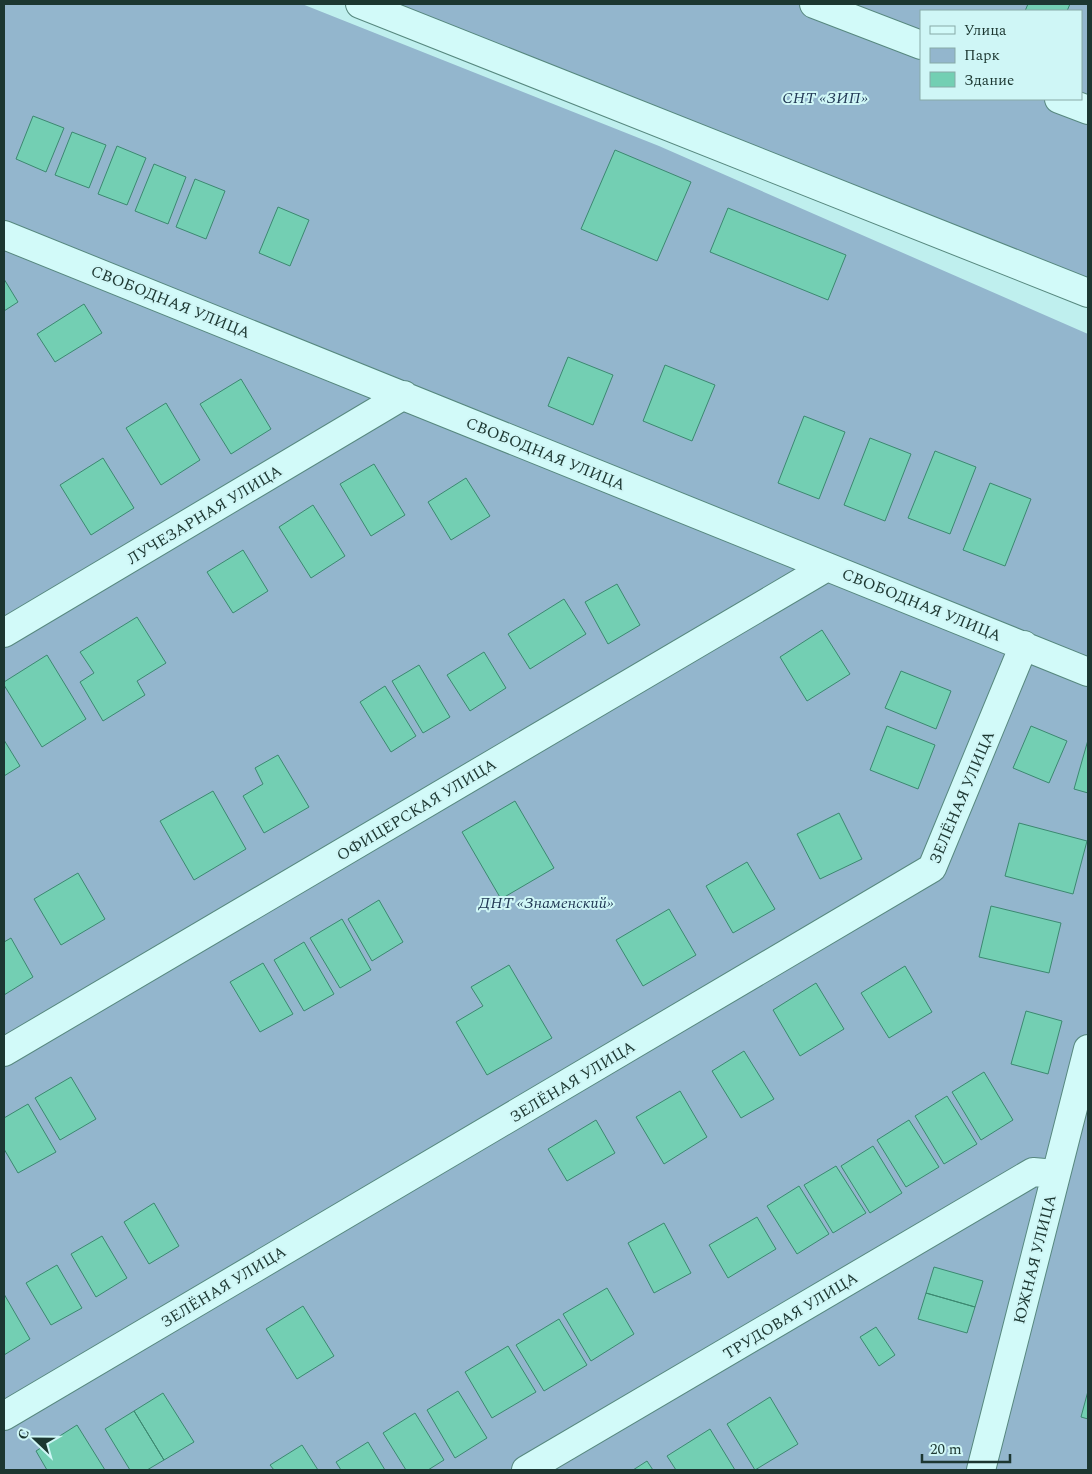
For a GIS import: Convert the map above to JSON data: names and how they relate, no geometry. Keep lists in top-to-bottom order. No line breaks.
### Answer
{"streets":{"street":["СВОБОДНАЯ УЛИЦА","ЛУЧЕЗАРНАЯ УЛИЦА","ЗЕЛЁНАЯ УЛИЦА","ОФИЦЕРСКАЯ УЛИЦА","ЮЖНАЯ УЛИЦА","ТРУДОВАЯ УЛИЦА"]},"crossings":[["СВОБОДНАЯ УЛИЦА","ЛУЧЕЗАРНАЯ УЛИЦА"],["СВОБОДНАЯ УЛИЦА","ЗЕЛЁНАЯ УЛИЦА"],["СВОБОДНАЯ УЛИЦА","ОФИЦЕРСКАЯ УЛИЦА"],["ЮЖНАЯ УЛИЦА","ТРУДОВАЯ УЛИЦА"]],"parks":["СНТ «ЗИП»","ДНТ «Знаменский»"],"legend":["Улица","Парк","Здание"],"scale_bar":"20 m","north":"left"}
